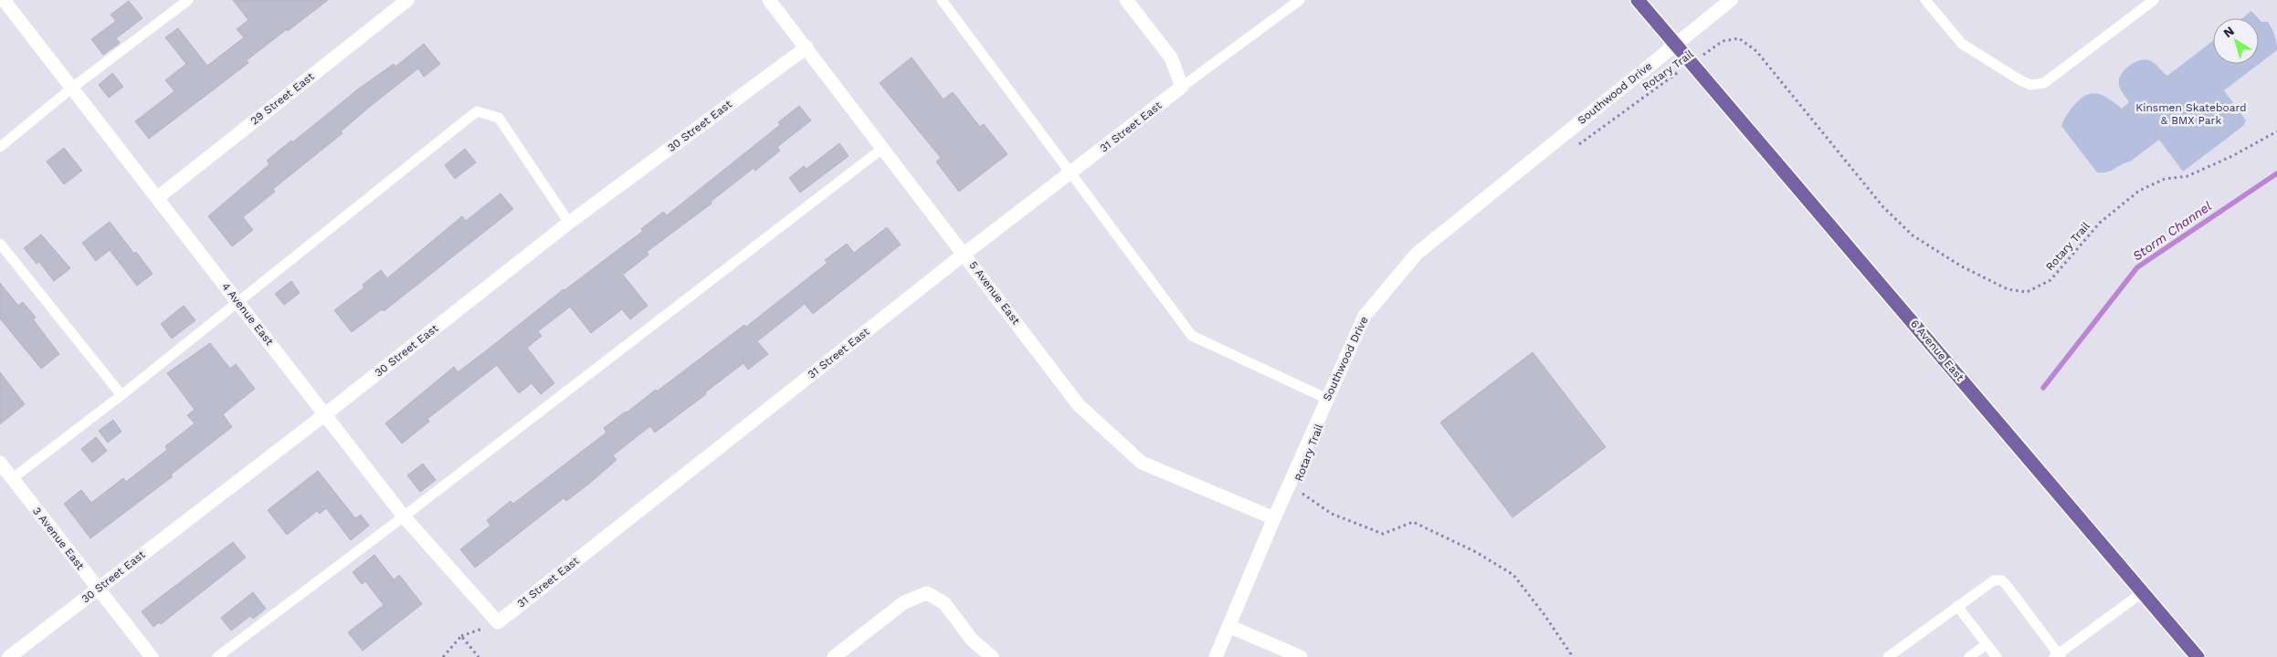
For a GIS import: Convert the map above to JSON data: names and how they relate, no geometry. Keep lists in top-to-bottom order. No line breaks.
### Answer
{"streets":{"main road":["6 Avenue East"],"street":["Southwood Drive","29 Street East","30 Street East","31 Street East","5 Avenue East","4 Avenue East","3 Avenue East"],"path":["Rotary Trail"]},"crossings":[["Southwood Drive","5 Avenue East"],["Southwood Drive","6 Avenue East"],["29 Street East","4 Avenue East"],["30 Street East","5 Avenue East"],["30 Street East","4 Avenue East"],["30 Street East","3 Avenue East"],["31 Street East","5 Avenue East"],["31 Street East","4 Avenue East"]],"water":["Storm Channel"],"parks":["Kinsmen Skateboard & BMX Park"],"north":"top left"}
